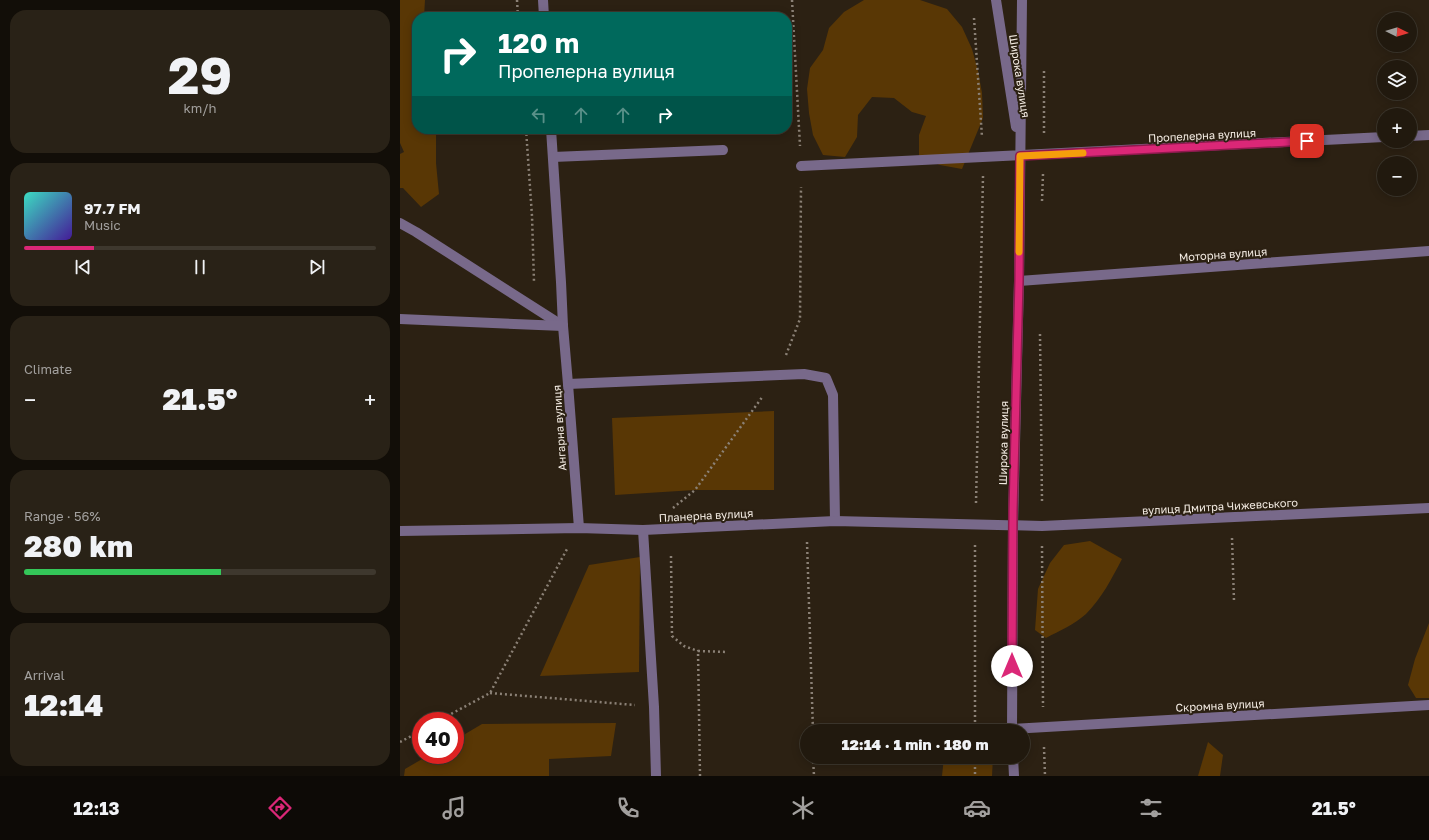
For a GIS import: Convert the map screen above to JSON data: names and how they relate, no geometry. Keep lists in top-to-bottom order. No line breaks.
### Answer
{"streets":{"street":["Широка вулиця","Пропелерна вулиця","Моторна вулиця","Ангарна вулиця","вулиця Дмитра Чижевського","Планерна вулиця","Скромна вулиця"]},"crossings":[["Широка вулиця","Пропелерна вулиця"],["Широка вулиця","Моторна вулиця"],["Широка вулиця","вулиця Дмитра Чижевського"],["Широка вулиця","Планерна вулиця"],["Ангарна вулиця","Планерна вулиця"],["вулиця Дмитра Чижевського","Планерна вулиця"]],"north":"right","page":{"tile":[["29","km/h"],"Climate",["Range · 56%","280 km"],["Arrival","12:14"]],"map_buttons":["+","−"],"turn":["120 m","Пропелерна вулиця"],"song":["97.7 FM","Music"],"heat":["−","21.5°","+"],"limit":"40","trip":"12:14 · 1 min · 180 m","tabs":["12:13","21.5°"]}}
